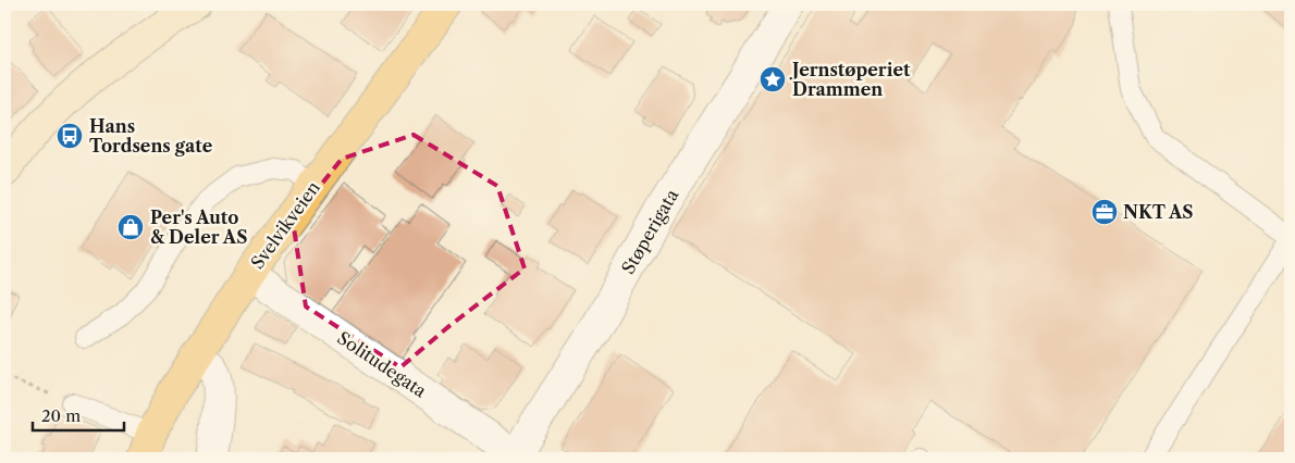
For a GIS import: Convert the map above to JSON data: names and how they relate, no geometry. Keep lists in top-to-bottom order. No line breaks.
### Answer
{"streets":{"main road":["Svelvikveien"],"street":["Støperigata","Solitudegata"]},"crossings":[["Svelvikveien","Solitudegata"],["Støperigata","Solitudegata"]],"places":{"place":["Jernstøperiet Drammen"],"bus stop":["Hans Tordsens gate"],"office":["NKT AS"],"shop":["Per's Auto & Deler AS"]},"scale_bar":"20 m"}
